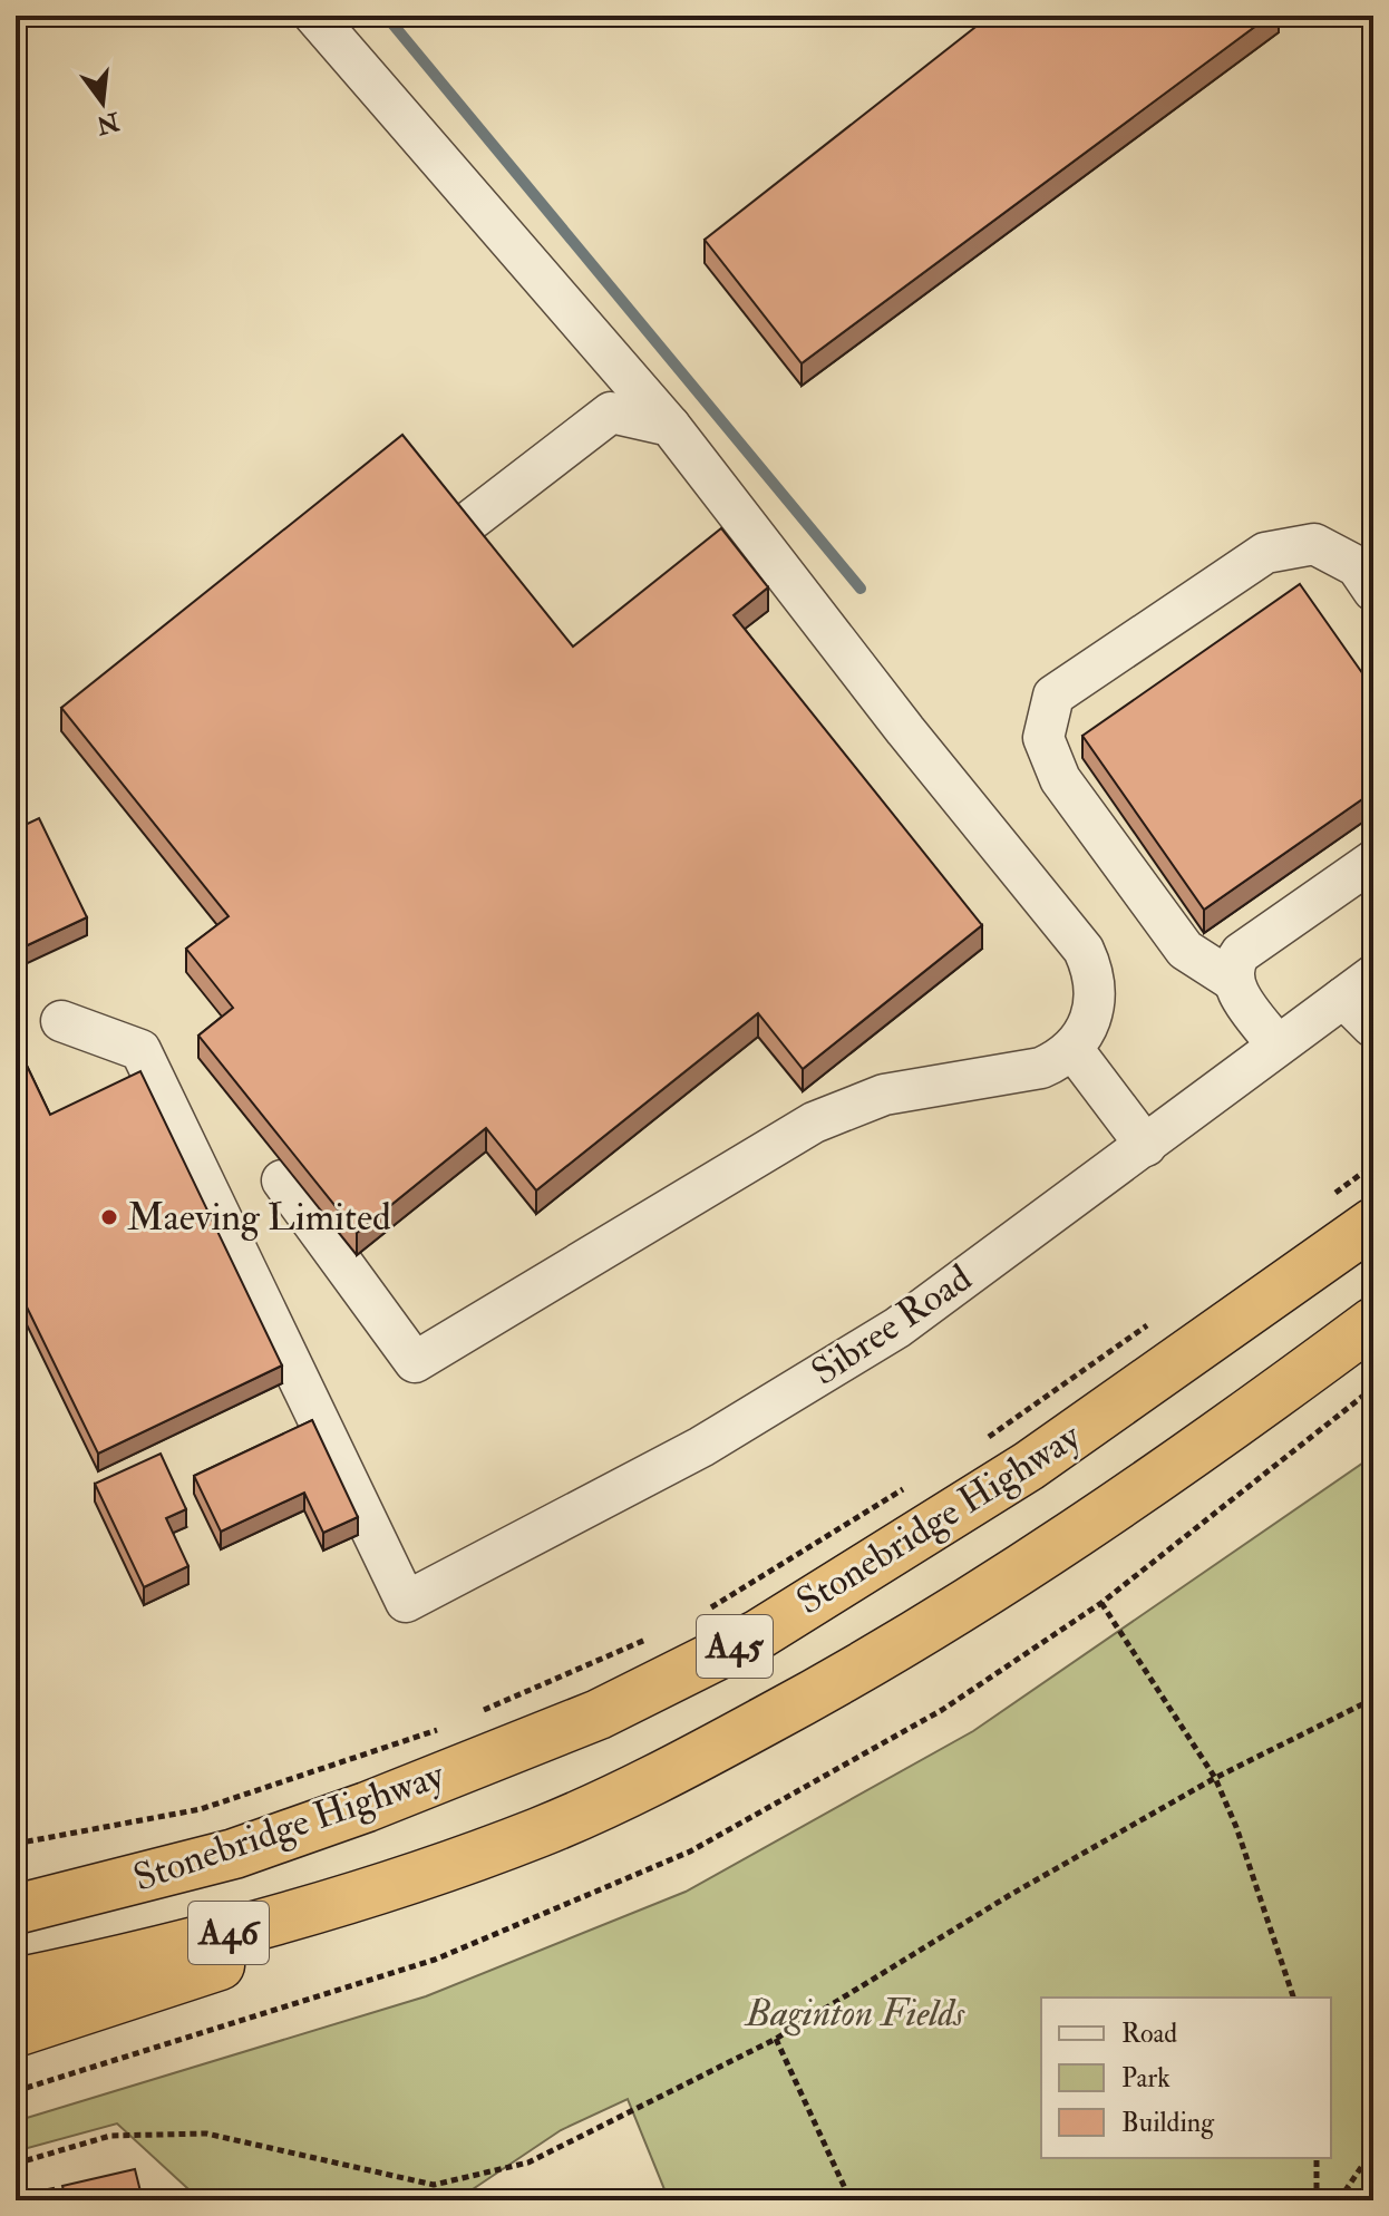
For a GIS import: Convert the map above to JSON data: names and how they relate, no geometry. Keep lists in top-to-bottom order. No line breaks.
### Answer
{"streets":{"highway":["Stonebridge Highway","A45","A46"],"lane":["Sibree Road"]},"crossings":[["Stonebridge Highway","A45"]],"parks":["Baginton Fields"],"places":["Maeving Limited"],"legend":["Road","Park","Building"],"north":"bottom"}
